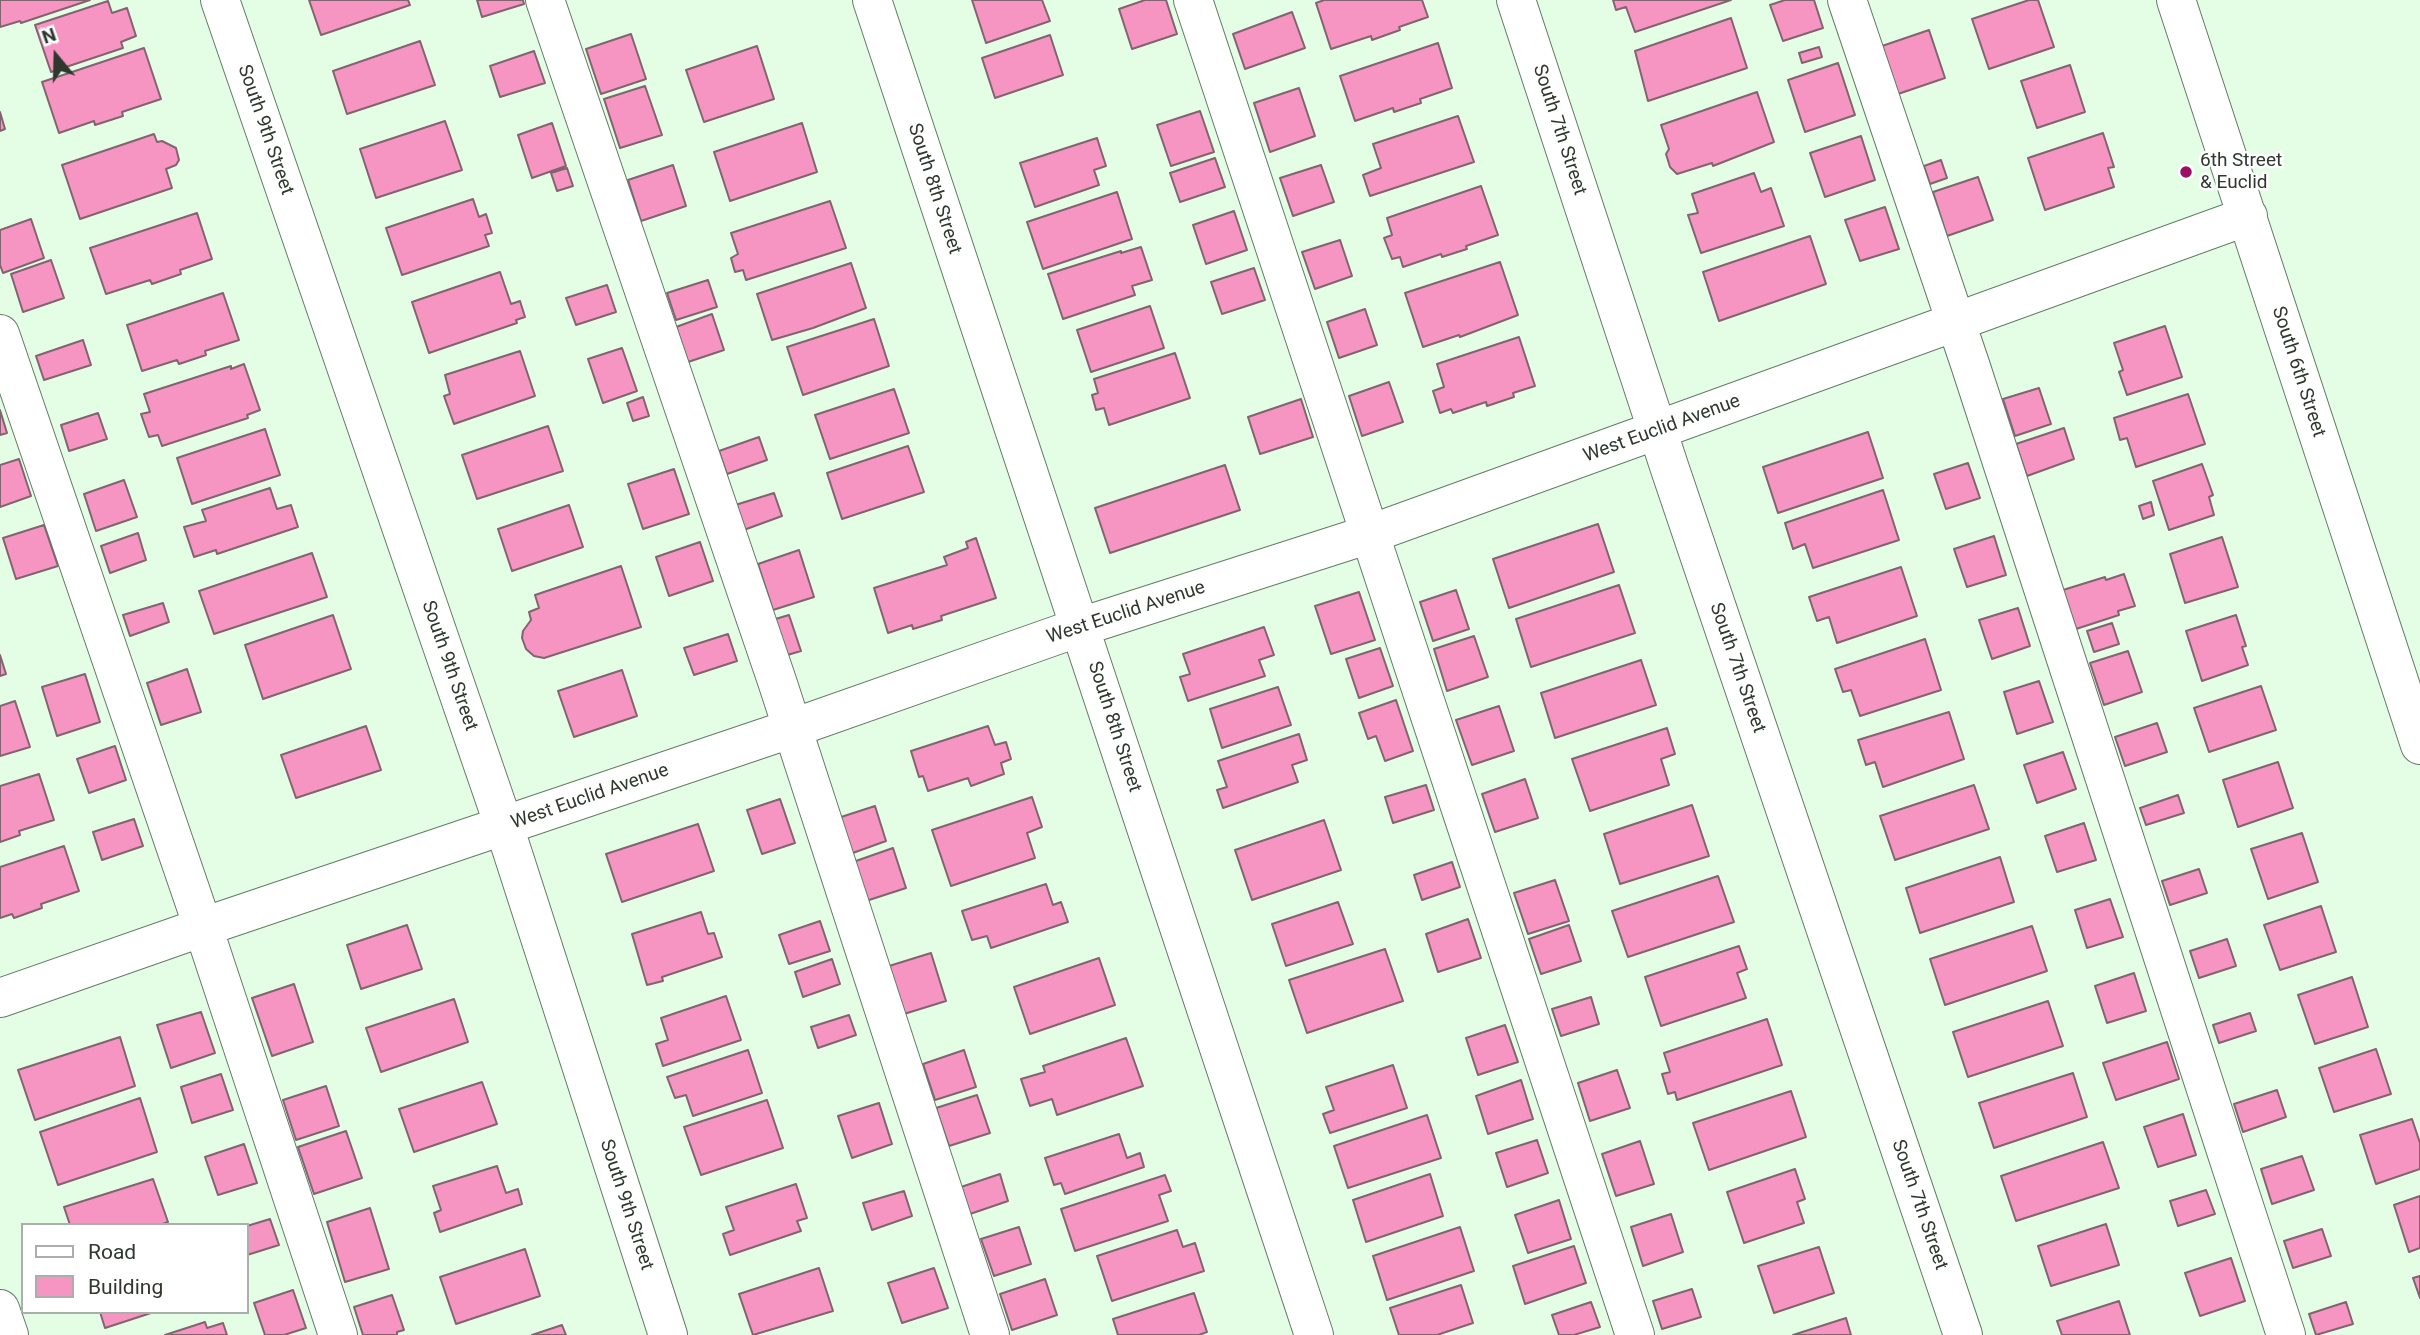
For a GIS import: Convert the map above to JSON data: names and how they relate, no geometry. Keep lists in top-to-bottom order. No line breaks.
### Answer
{"streets":{"street":["South 9th Street","South 7th Street","South 8th Street","South 6th Street","West Euclid Avenue"]},"crossings":[["South 9th Street","West Euclid Avenue"],["South 7th Street","West Euclid Avenue"],["South 8th Street","West Euclid Avenue"],["South 6th Street","West Euclid Avenue"]],"places":["6th Street & Euclid"],"legend":["Road","Building"],"north":"top"}
